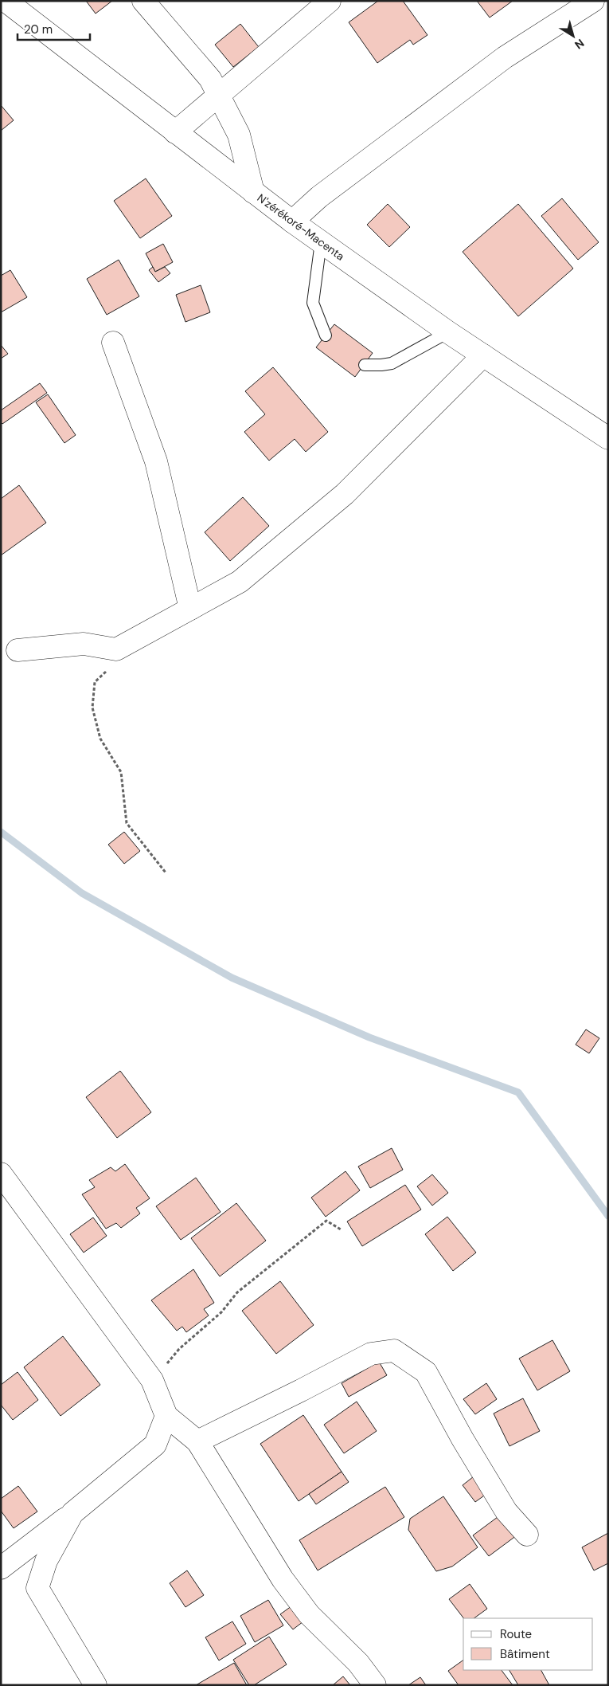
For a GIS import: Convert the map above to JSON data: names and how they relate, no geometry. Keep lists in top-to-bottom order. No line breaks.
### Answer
{"streets":{"main road":["N'zérékoré-Macenta"]},"legend":["Route","Bâtiment"],"scale_bar":"20 m","north":"bottom right"}
